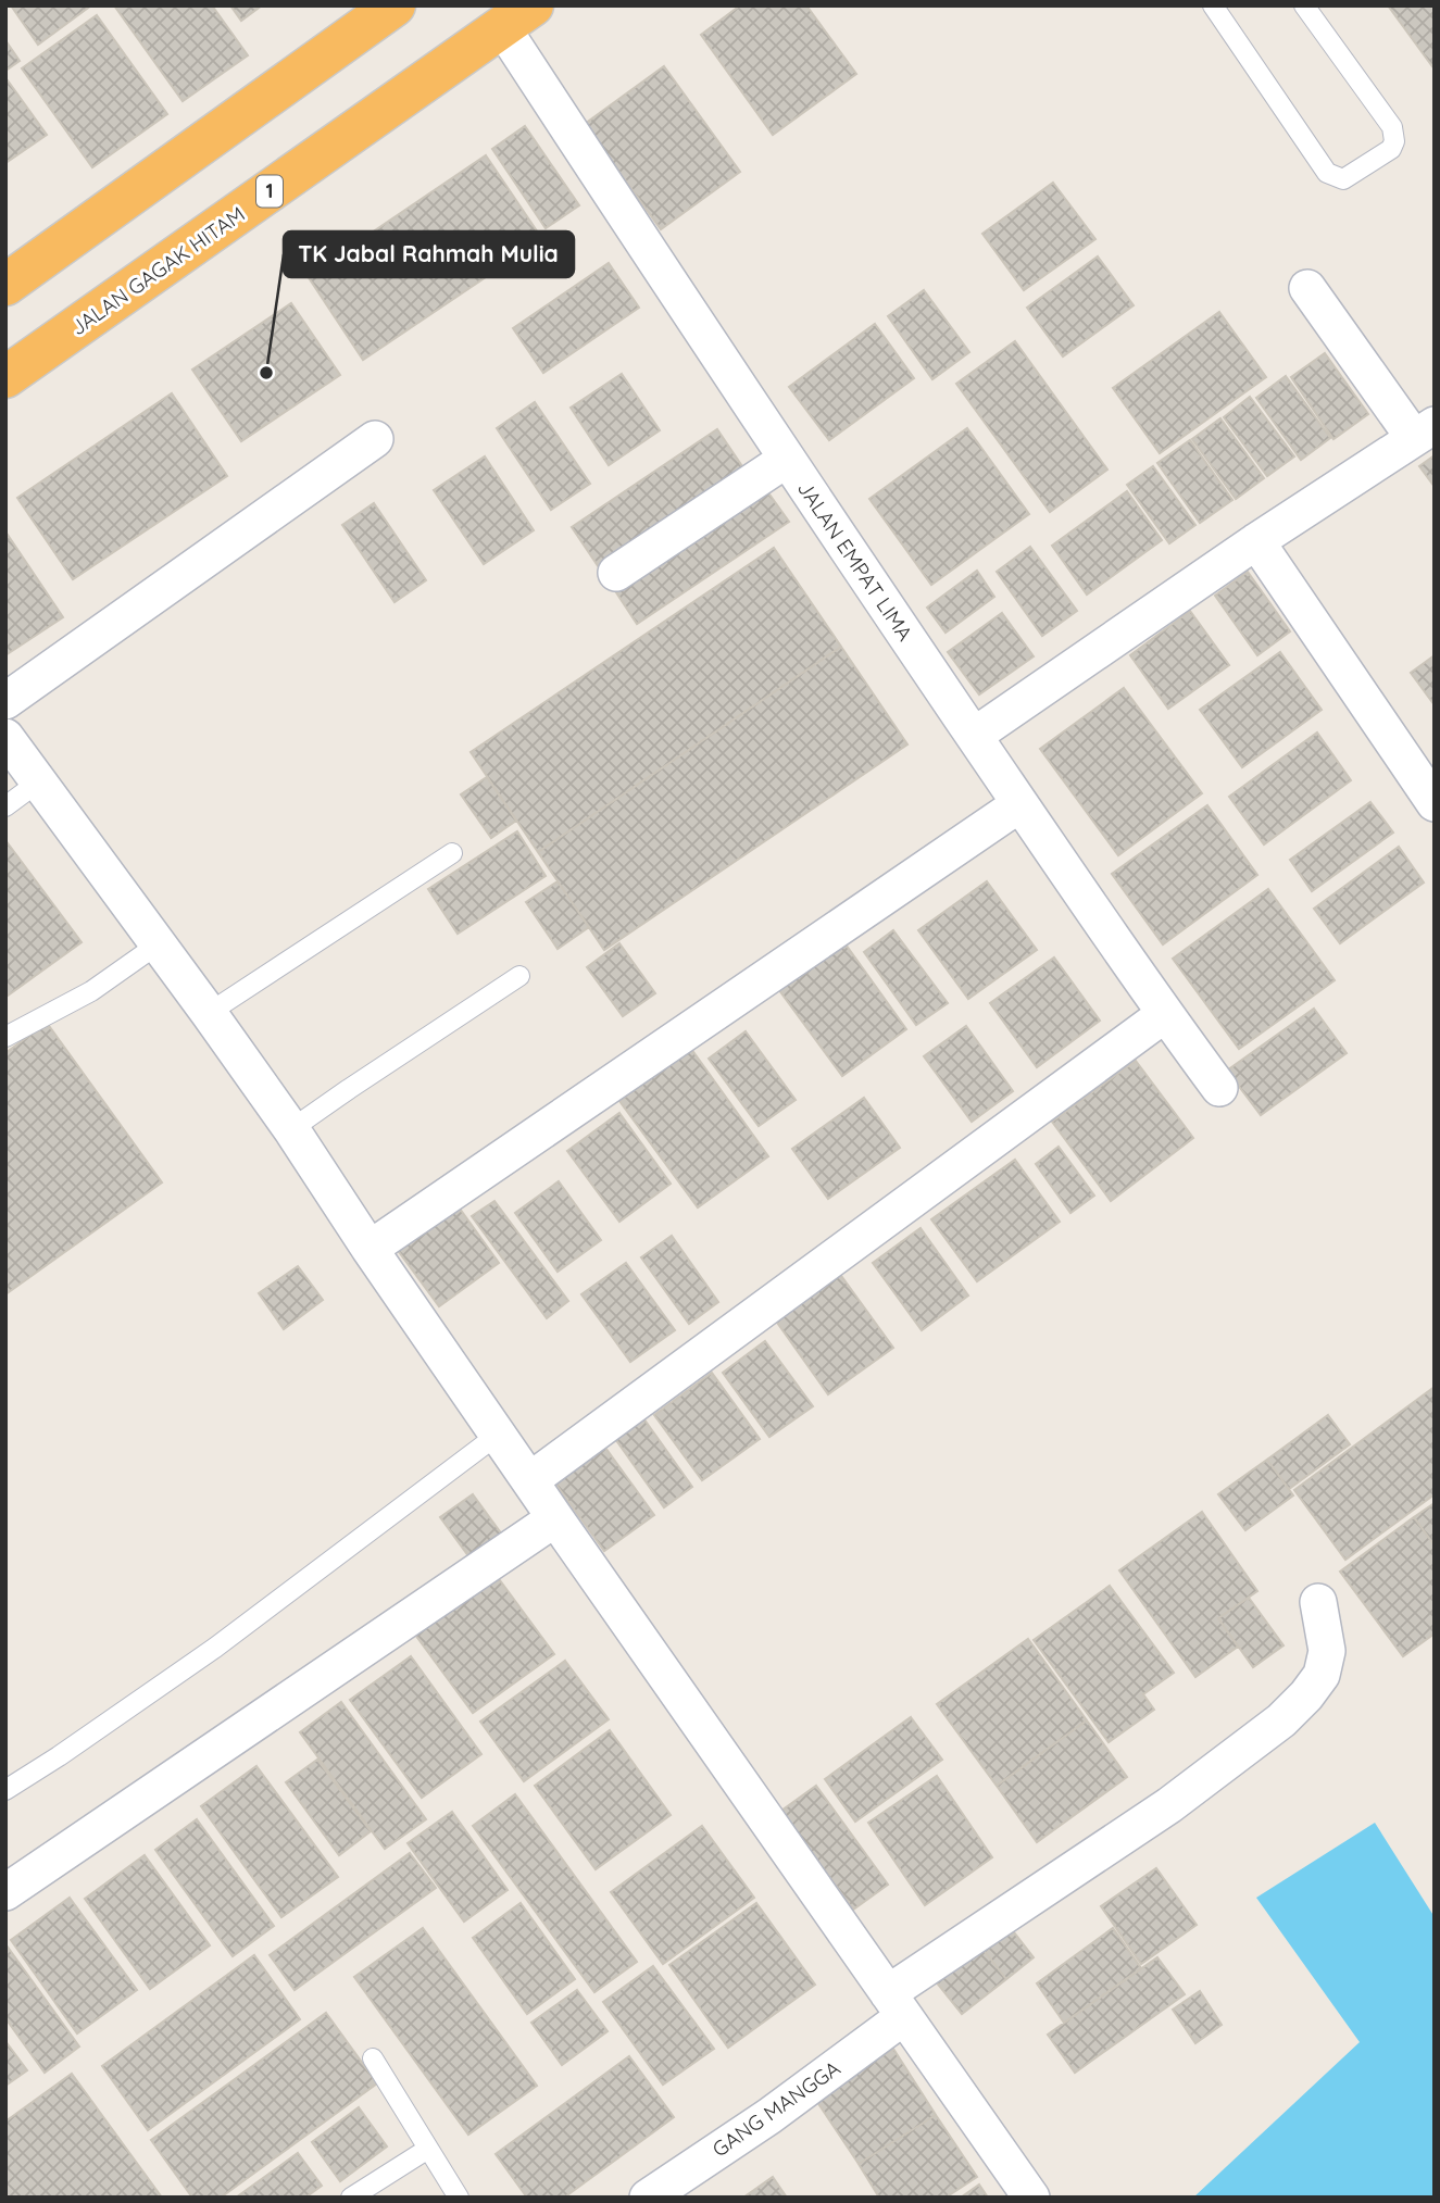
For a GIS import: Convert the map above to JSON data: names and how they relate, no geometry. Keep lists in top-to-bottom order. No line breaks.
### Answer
{"streets":{"highway":["1","JALAN GAGAK HITAM"],"street":["JALAN EMPAT LIMA","GANG MANGGA"]},"crossings":[["JALAN GAGAK HITAM","JALAN EMPAT LIMA"]],"places":["TK Jabal Rahmah Mulia"]}
